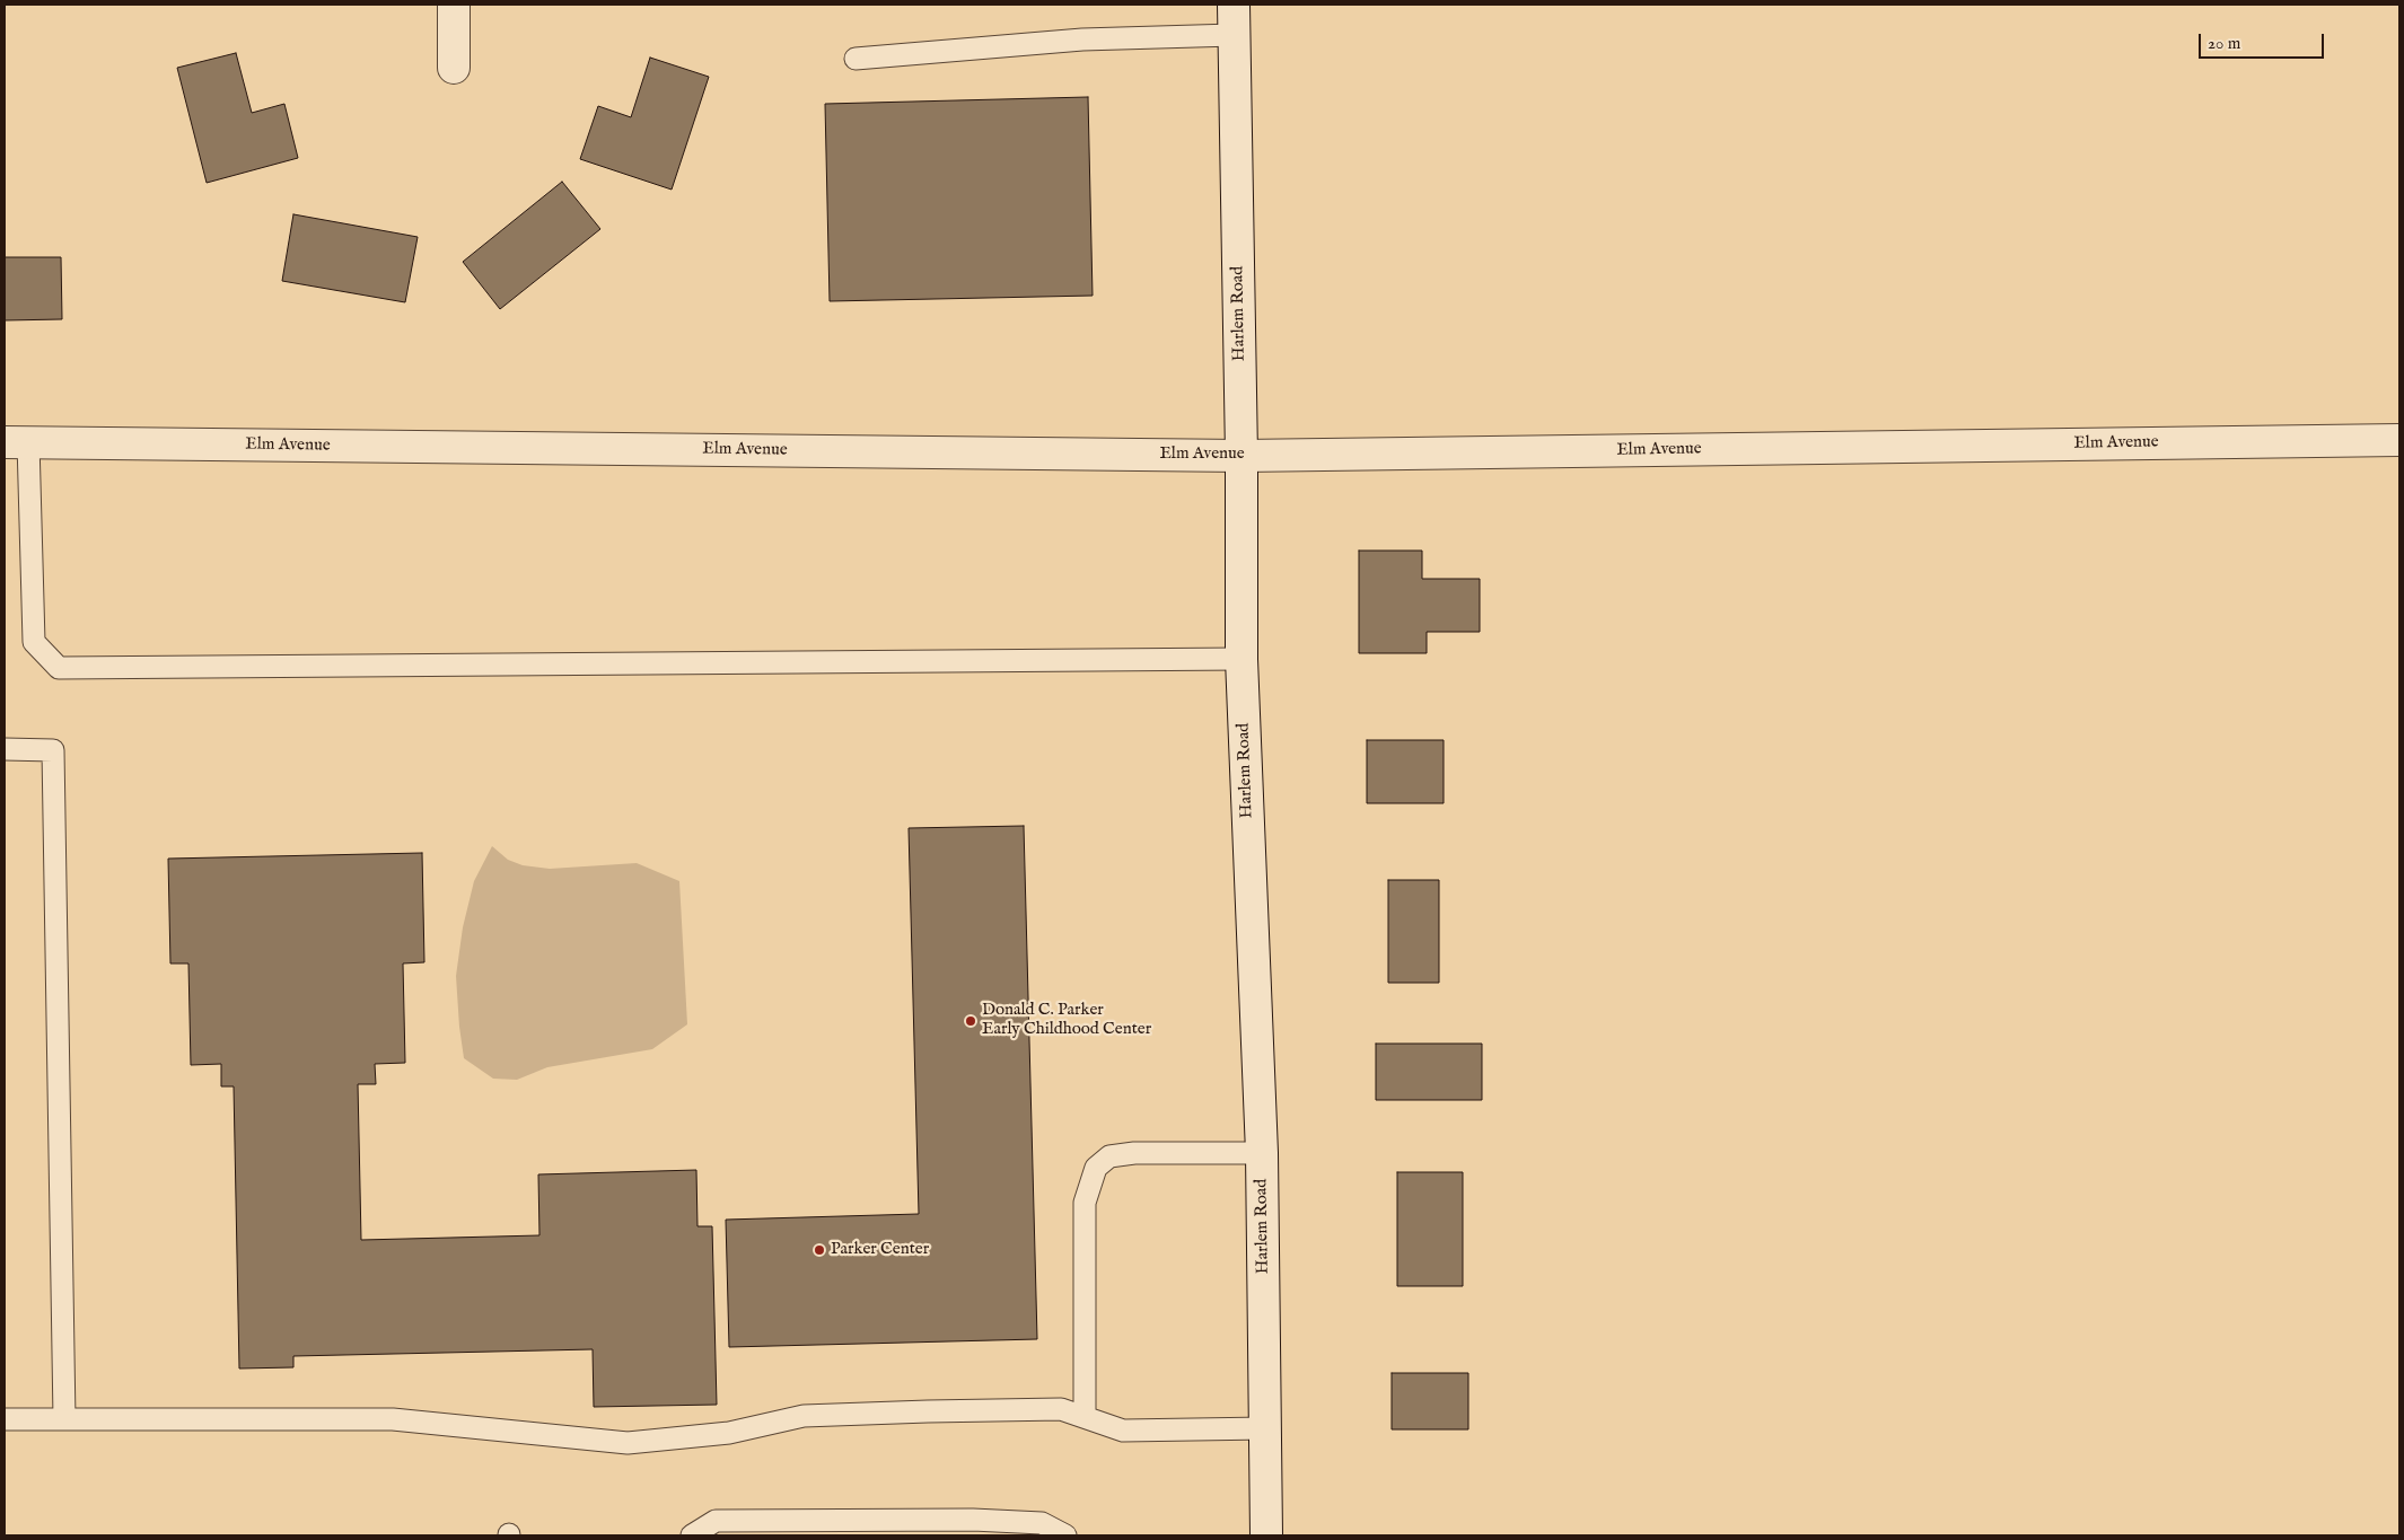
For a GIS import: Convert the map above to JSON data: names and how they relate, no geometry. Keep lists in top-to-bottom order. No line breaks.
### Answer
{"streets":{"street":["Harlem Road","Elm Avenue"]},"crossings":[["Harlem Road","Elm Avenue"]],"places":["Donald C. Parker Early Childhood Center","Parker Center"],"scale_bar":"20 m"}
